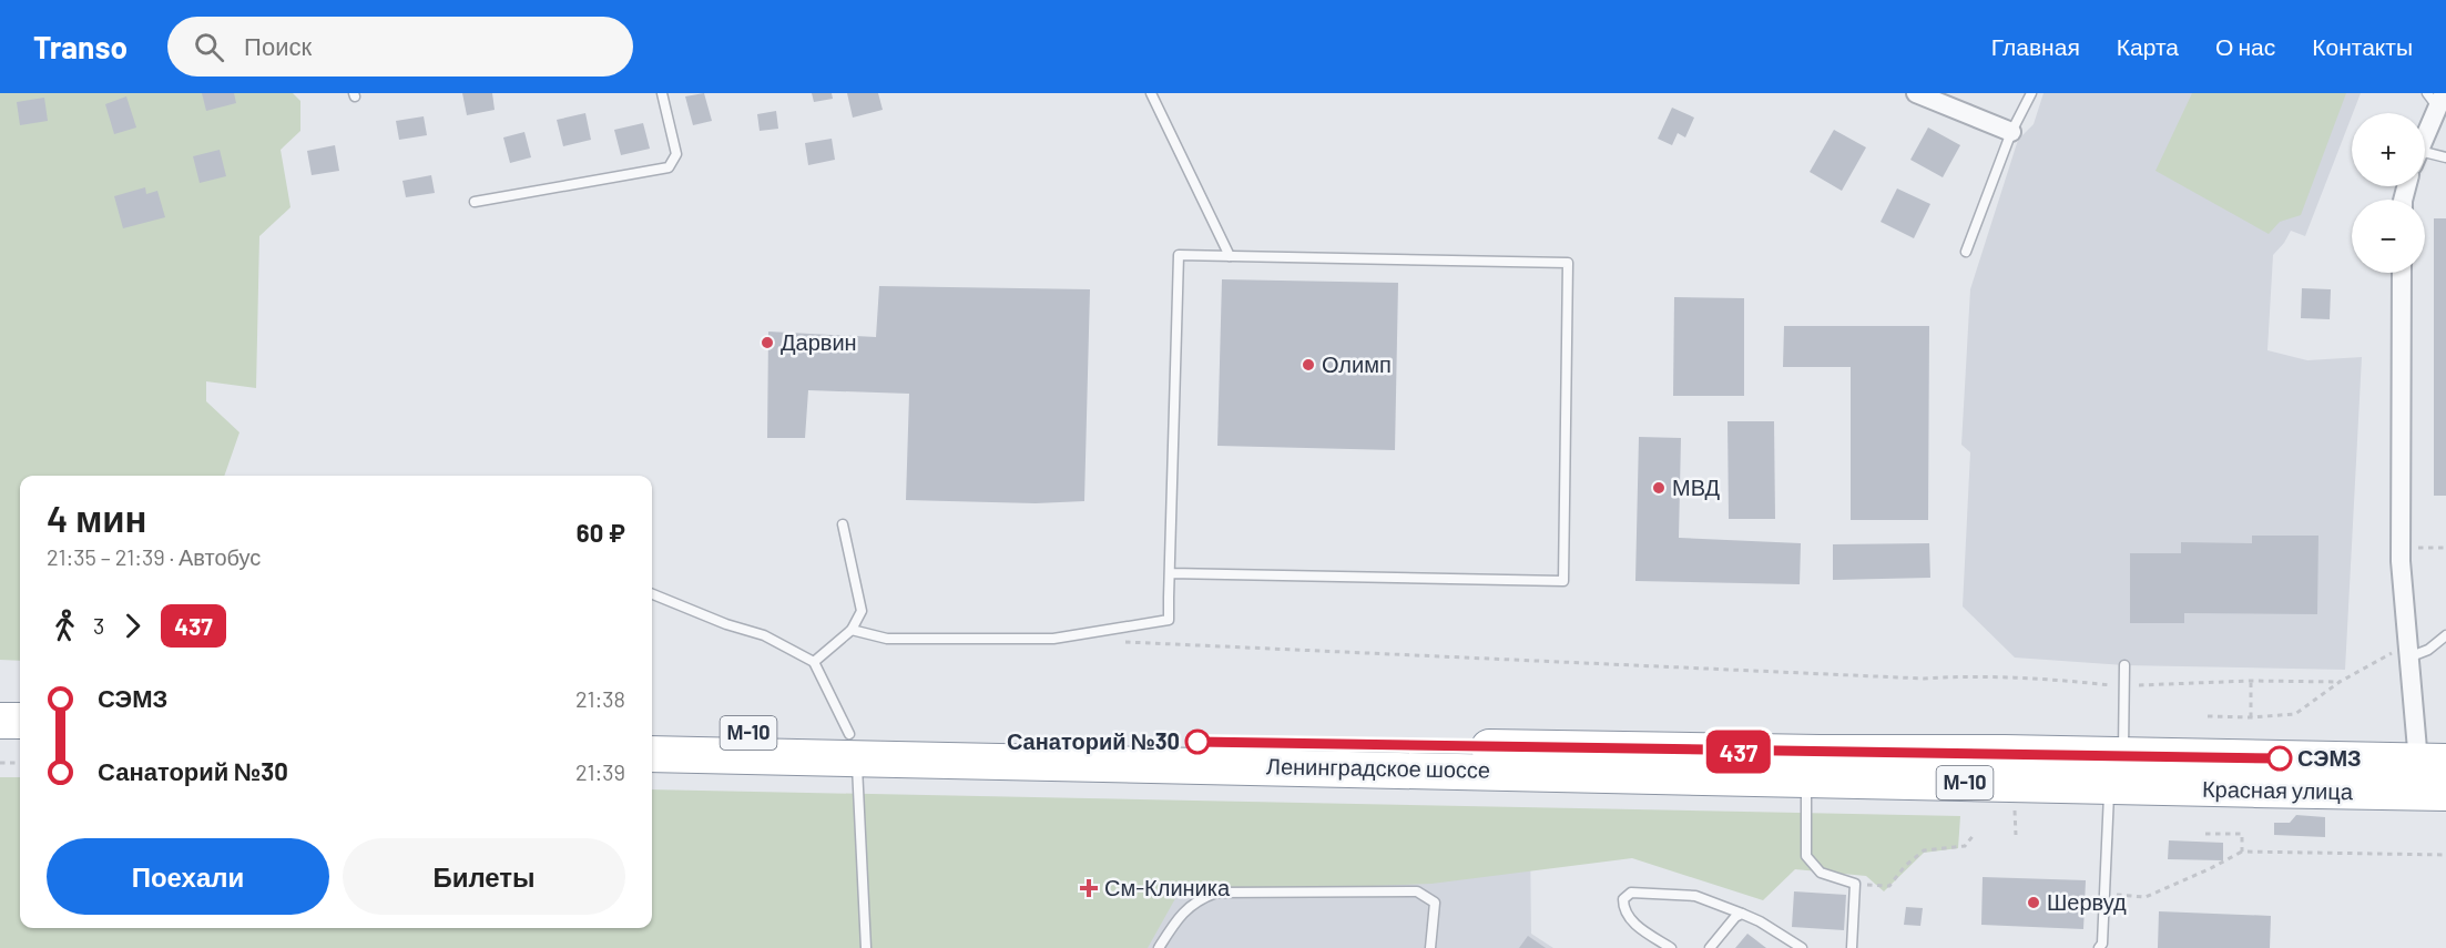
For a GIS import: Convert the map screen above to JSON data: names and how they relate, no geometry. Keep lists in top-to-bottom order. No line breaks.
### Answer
{"streets":{"highway":["М-10","Ленинградское шоссе","Красная улица"]},"crossings":[["Ленинградское шоссе","Красная улица"]],"places":{"other":["Дарвин","Олимп","МВД","Санаторий №30","СЭМЗ","Шервуд"],"health":["См-Клиника"]},"lines":["bus line 437"],"page":{"header":"Transo","search":"Поиск","nav":["Главная","Карта","О нас","Контакты"],"on_map":"437","map_buttons":["+","−"],"heading":["4 мин","21:35 – 21:39 · Автобус","60 ₽"],"legs":["3","437"],"list":[{"name":"СЭМЗ","value":"21:38"},{"name":"Санаторий №30","value":"21:39"}],"buttons":["Поехали","Билеты"]}}
